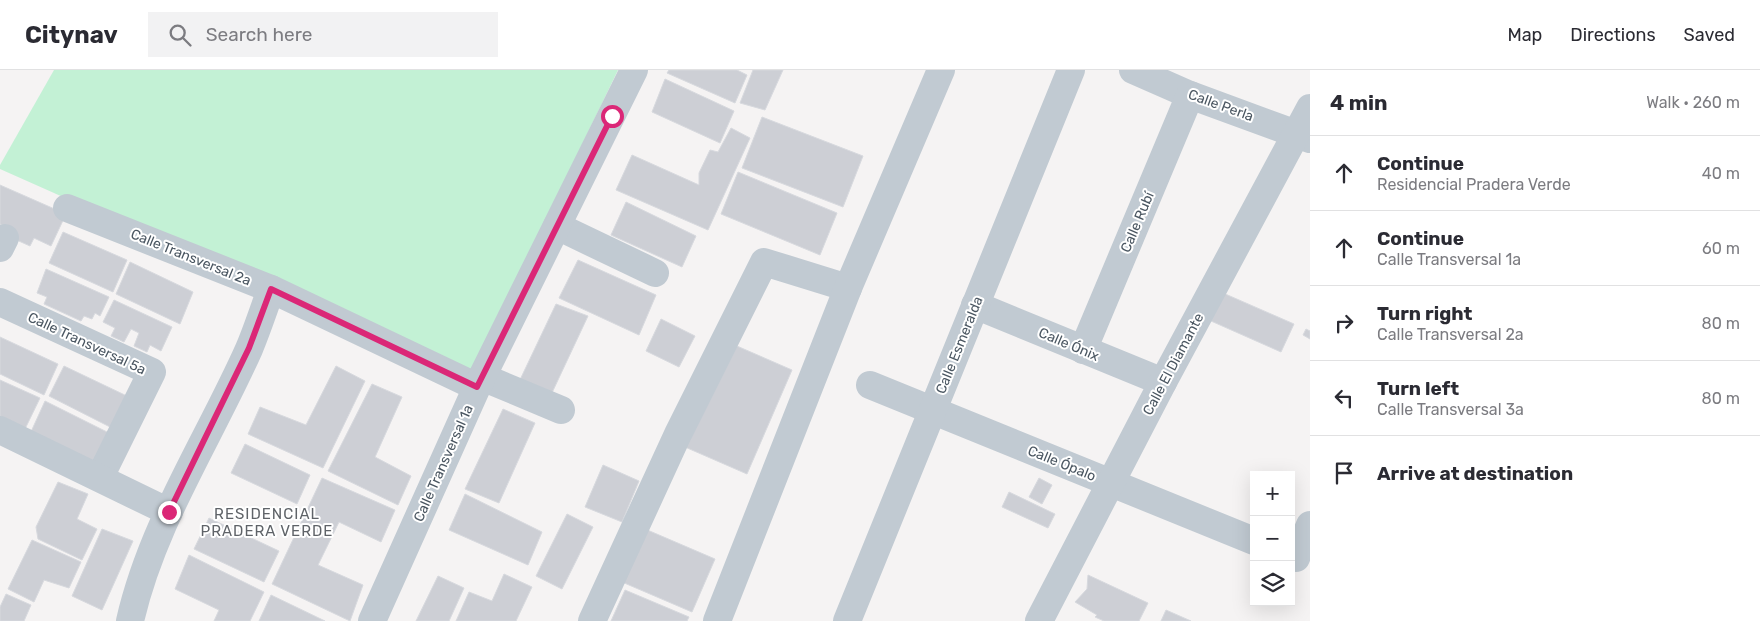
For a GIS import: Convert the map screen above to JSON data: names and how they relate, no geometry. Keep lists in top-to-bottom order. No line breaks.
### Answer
{"streets":{"street":["Calle Perla","Calle Rubí","Calle Transversal 2a","Calle Transversal 5a","Calle Ónix","Calle Esmeralda","Calle El Diamante","Calle Transversal 1a","Calle Ópalo"]},"crossings":[["Calle Perla","Calle Rubí"],["Calle Perla","Calle El Diamante"],["Calle Rubí","Calle Ónix"],["Calle Transversal 2a","Calle Transversal 1a"],["Calle Ónix","Calle Esmeralda"],["Calle Ónix","Calle El Diamante"],["Calle Esmeralda","Calle Ópalo"],["Calle El Diamante","Calle Ópalo"]],"districts":["RESIDENCIAL PRADERA VERDE"],"page":{"header":"Citynav","search":"Search here","nav":["Map","Directions","Saved"],"heading":["4 min","Walk · 260 m"],"list":[["Continue","Residencial Pradera Verde","40 m"],["Continue","Calle Transversal 1a","60 m"],["Turn right","Calle Transversal 2a","80 m"],["Turn left","Calle Transversal 3a","80 m"],"Arrive at destination"],"map_buttons":["+","−"]}}
